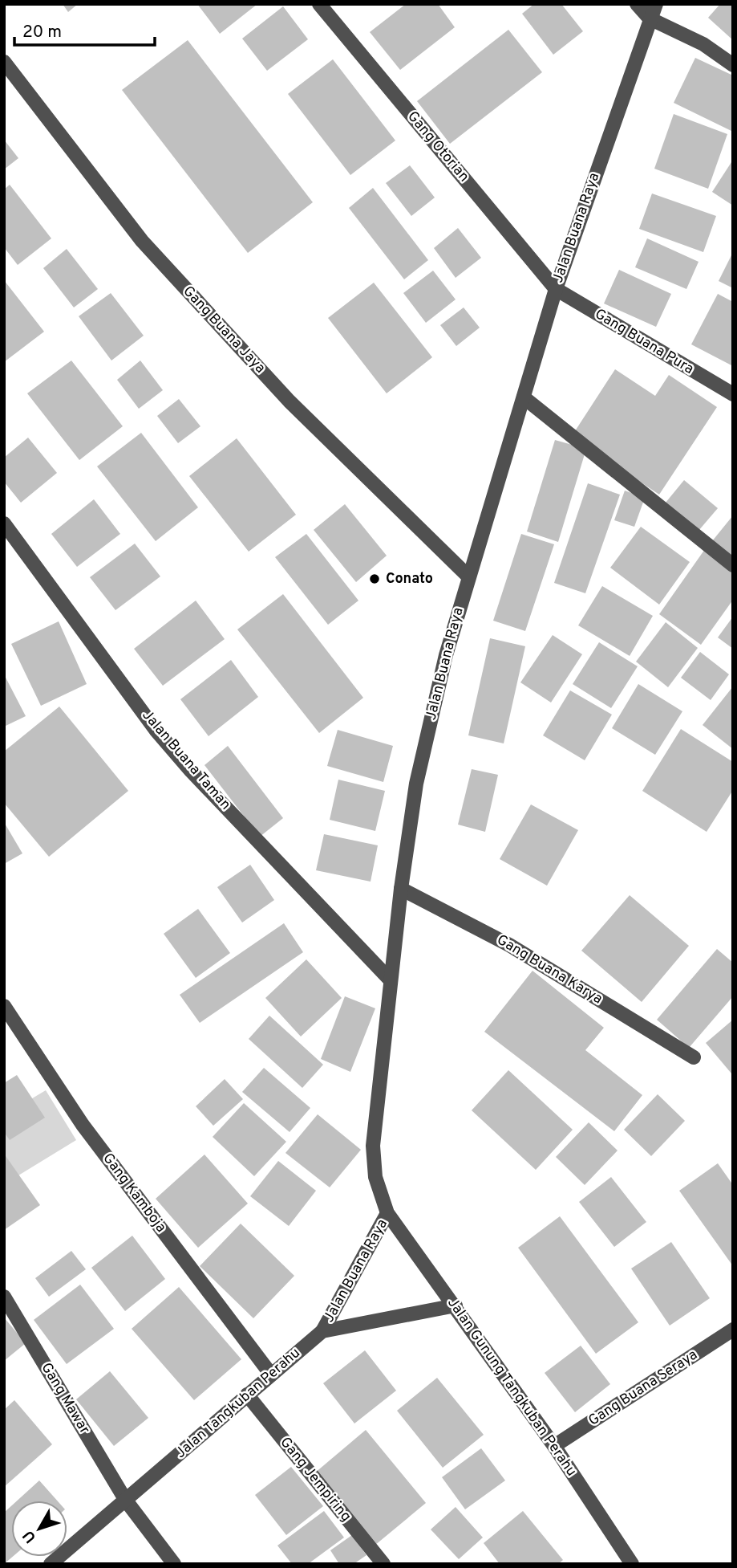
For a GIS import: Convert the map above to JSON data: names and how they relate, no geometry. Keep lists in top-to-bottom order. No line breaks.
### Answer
{"streets":{"street":["Gang Otorian","Jalan Buana Raya","Gang Buana Jaya","Gang Buana Pura","Jalan Buana Taman","Gang Buana Karya","Gang Kamboja","Jalan Gunung Tangkuban Perahu","Gang Buana Seraya","Gang Mawar","Jalan Tangkuban Perahu","Gang Jempiring"]},"crossings":[["Gang Otorian","Jalan Buana Raya"],["Gang Otorian","Gang Buana Pura"],["Jalan Buana Raya","Gang Buana Jaya"],["Jalan Buana Raya","Gang Buana Pura"],["Jalan Buana Raya","Jalan Buana Taman"],["Jalan Buana Raya","Gang Buana Karya"],["Jalan Buana Raya","Jalan Gunung Tangkuban Perahu"],["Jalan Buana Raya","Jalan Tangkuban Perahu"],["Gang Kamboja","Jalan Tangkuban Perahu"],["Jalan Gunung Tangkuban Perahu","Gang Buana Seraya"],["Jalan Gunung Tangkuban Perahu","Jalan Tangkuban Perahu"],["Gang Mawar","Jalan Tangkuban Perahu"],["Jalan Tangkuban Perahu","Gang Jempiring"]],"places":["Conato"],"scale_bar":"20 m","north":"bottom left"}
